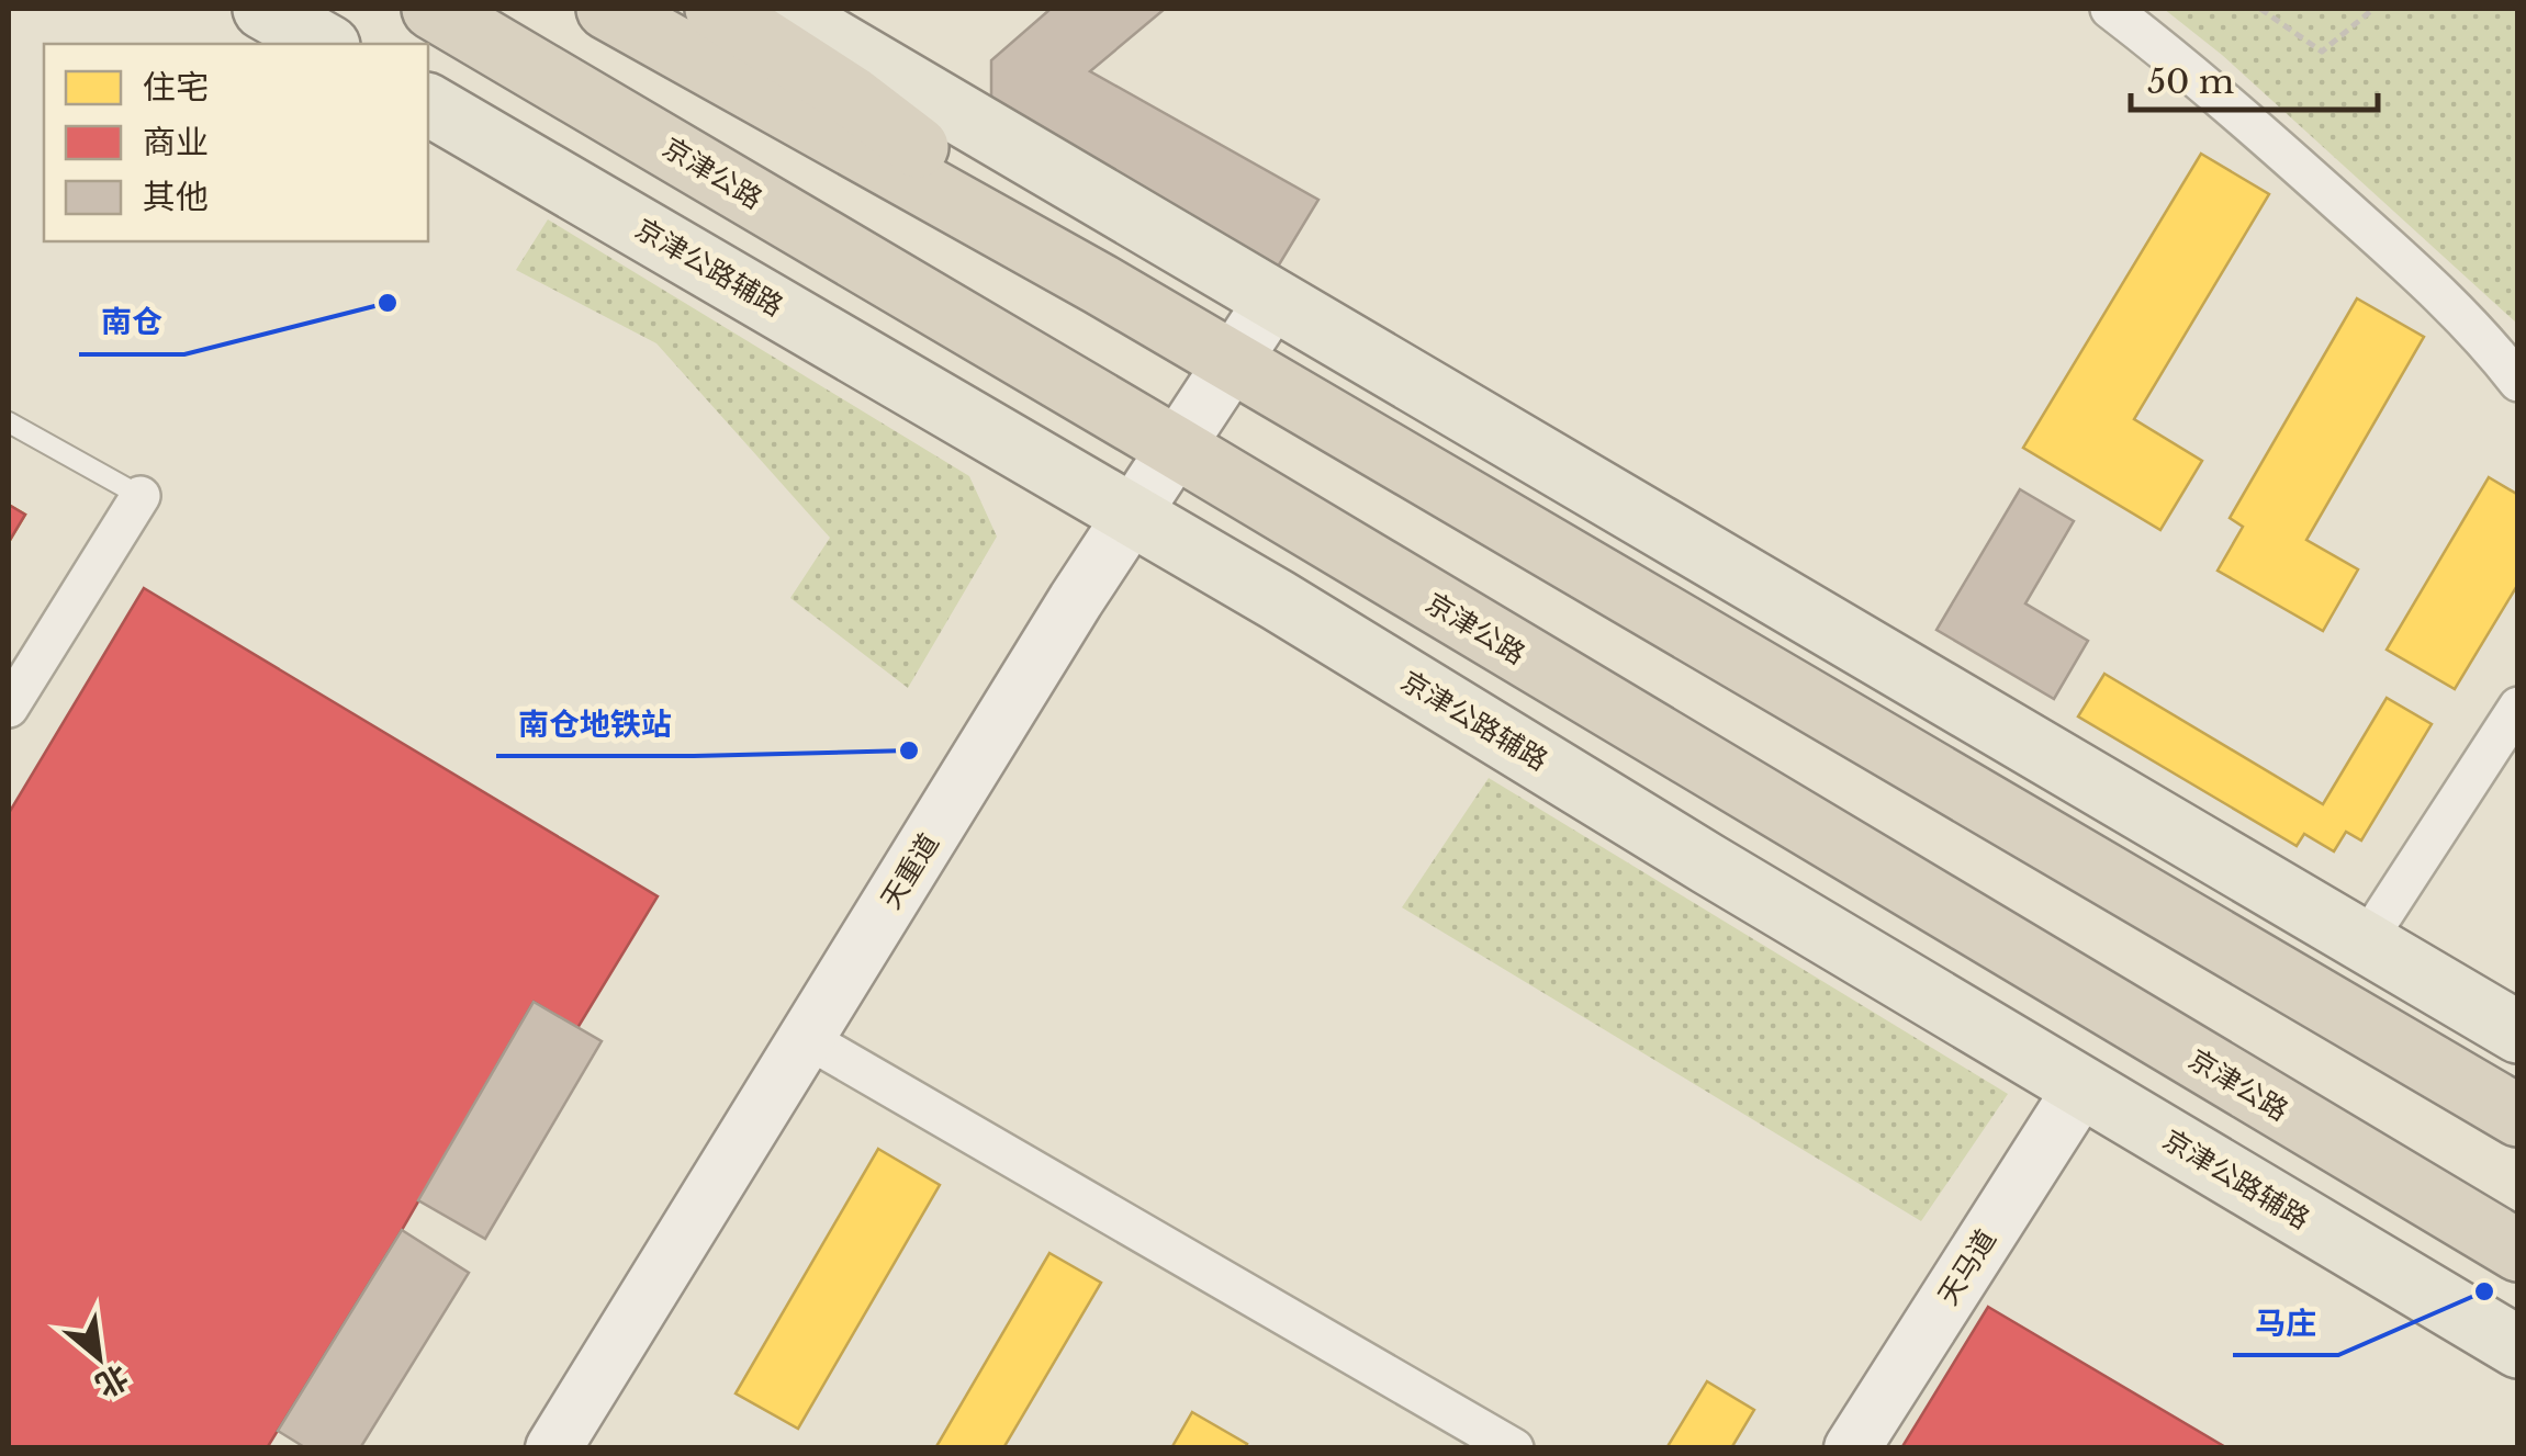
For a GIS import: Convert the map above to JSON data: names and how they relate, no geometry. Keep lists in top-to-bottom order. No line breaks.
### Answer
{"streets":{"highway":["京津公路"],"main road":["京津公路辅路"],"street":["天重道","天马道"]},"crossings":[["京津公路","天重道"],["京津公路辅路","天重道"],["京津公路辅路","天马道"]],"places":["南仓","南仓地铁站","马庄"],"legend":["住宅","商业","其他"],"scale_bar":"50 m","north":"bottom right"}
